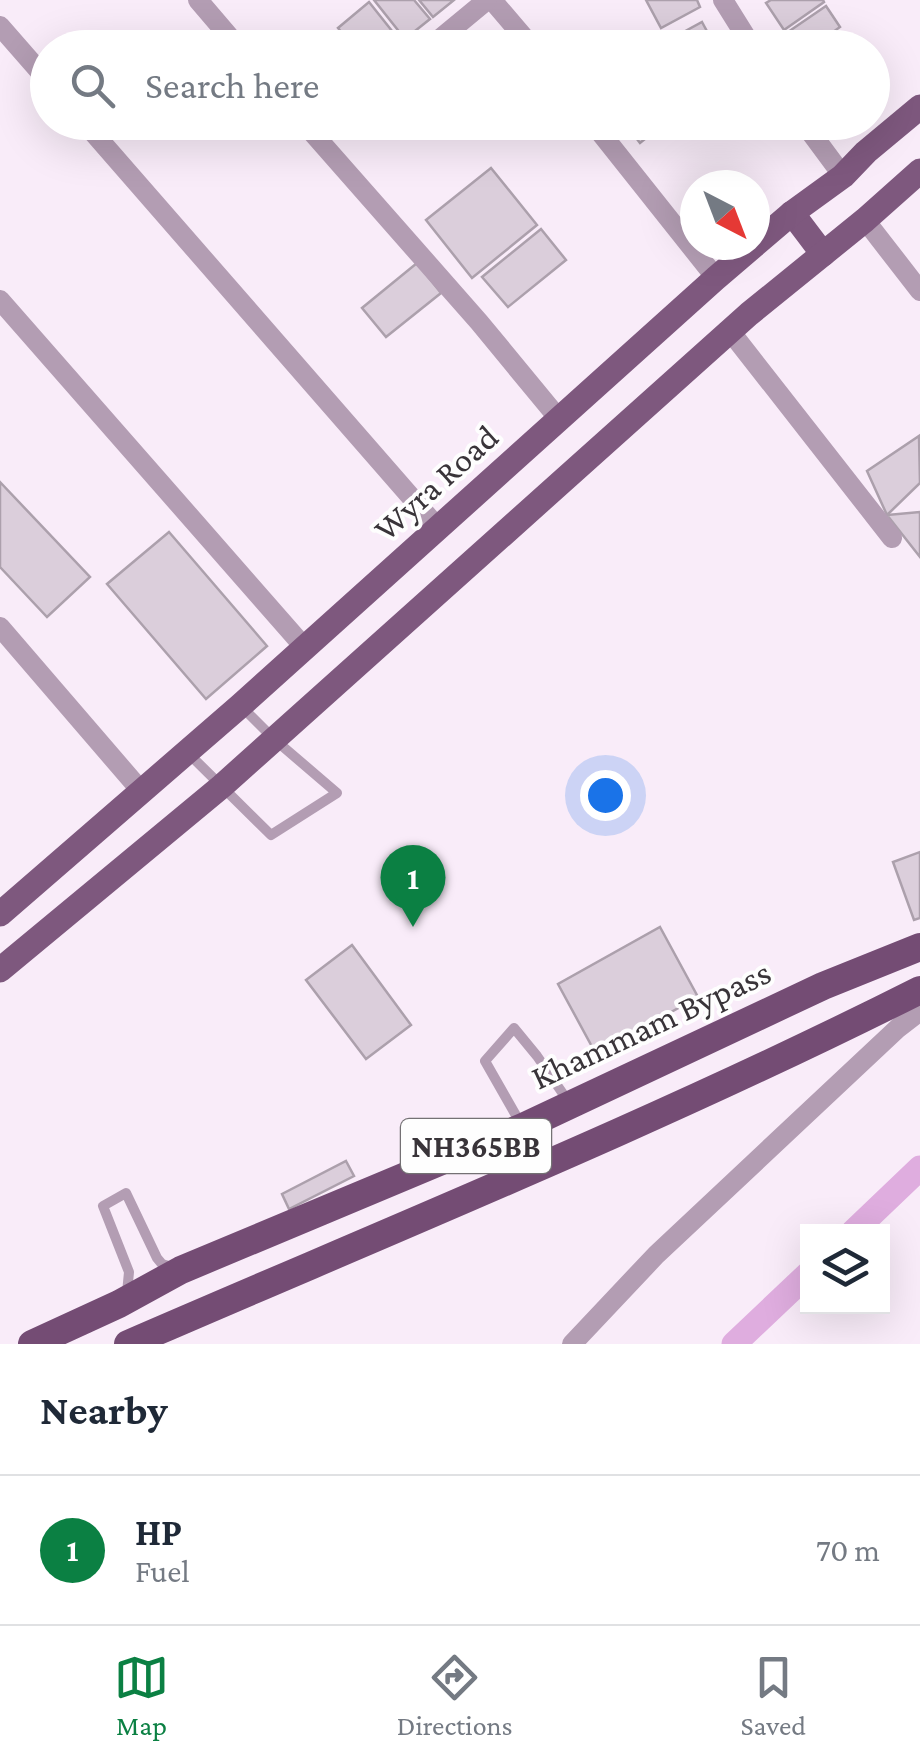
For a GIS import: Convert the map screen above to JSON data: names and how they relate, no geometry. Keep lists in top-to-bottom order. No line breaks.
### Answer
{"streets":{"highway":["Khammam Bypass","NH365BB"],"main road":["Wyra Road"]},"north":"bottom right","page":{"search":"Search here","pins":"1","heading":"Nearby","list":[{"mark":"1","name":"HP","note":"Fuel","value":"70 m"}],"nav":["Map","Directions","Saved"]}}
